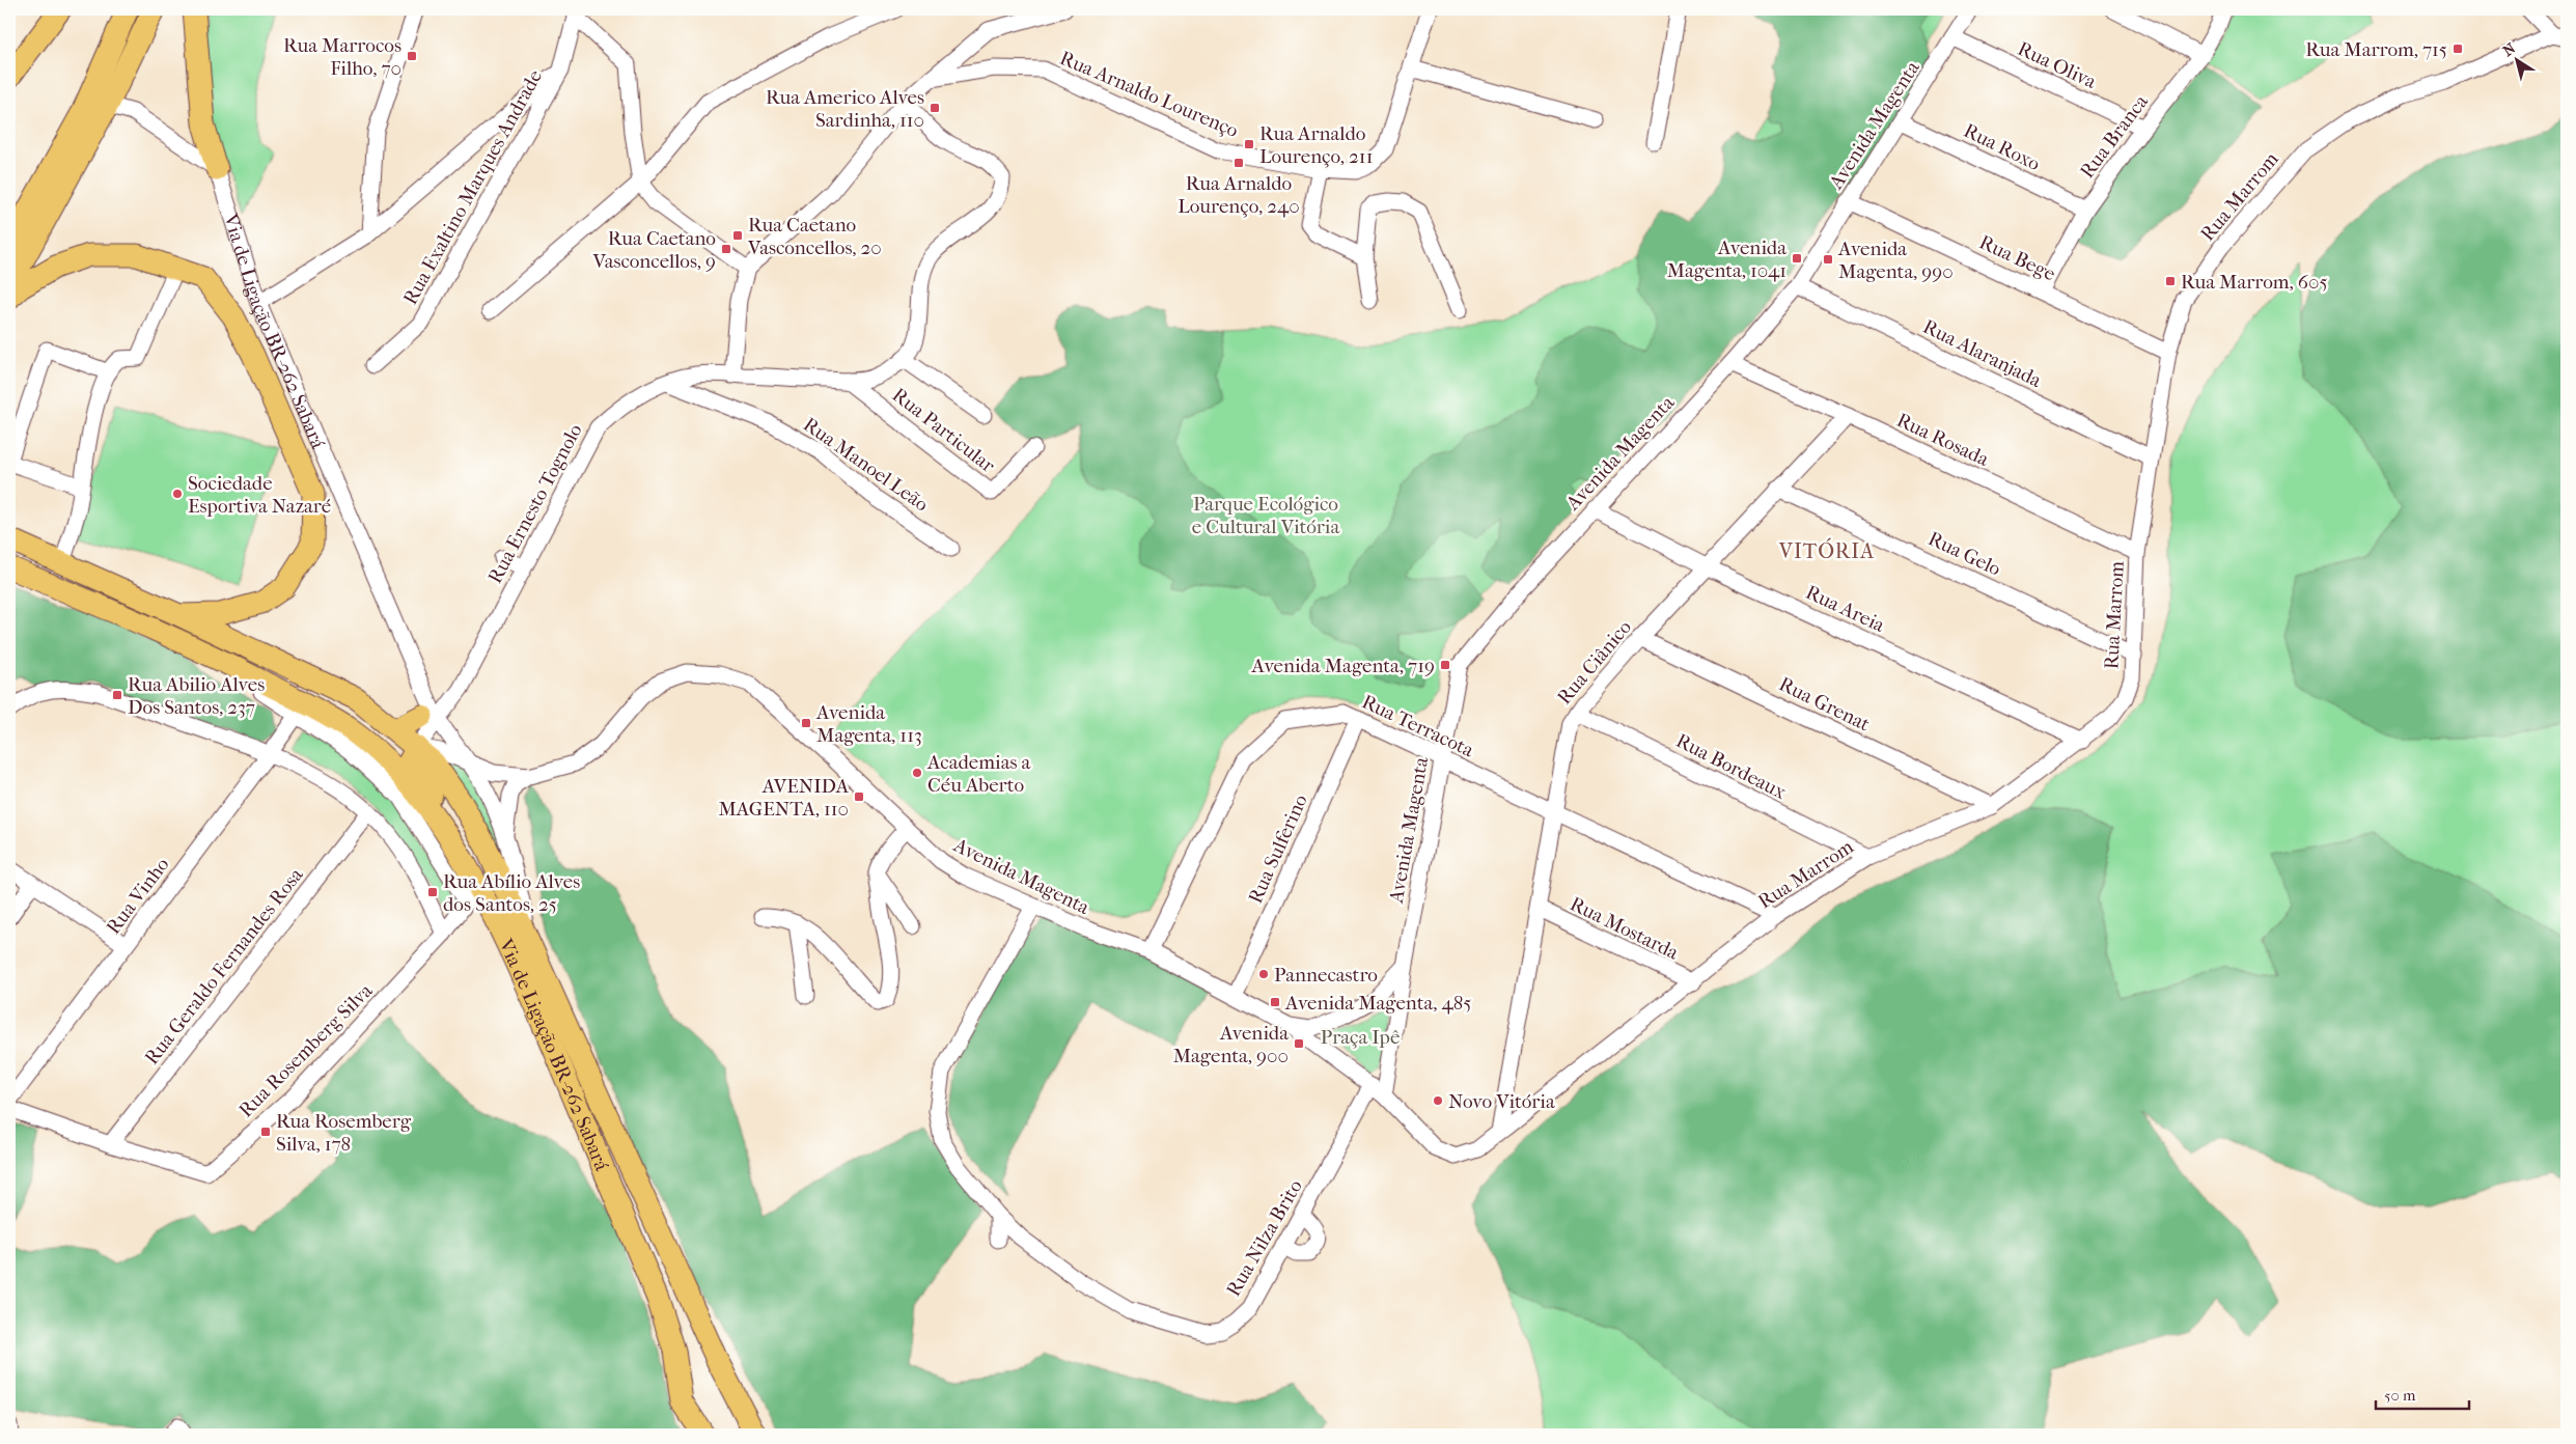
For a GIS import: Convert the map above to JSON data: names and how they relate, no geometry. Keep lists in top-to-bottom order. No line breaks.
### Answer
{"streets":{"highway":["Via de Ligação BR-262 Sabará"],"street":["Rua Oliva","Rua Arnaldo Lourenço","Avenida Magenta","Rua Branca","Rua Roxo","Rua Exaltino Marques Andrade","Rua Marrom","Rua Bege","Rua Alaranjada","Rua Particular","Rua Rosada","Rua Manoel Leão","Rua Ernesto Tognolo","Rua Gelo","Rua Areia","Rua Ciânico","Rua Grenat","Rua Terracota","Rua Bordeaux","Rua Sulferino","Rua Vinho","Rua Mostarda","Rua Geraldo Fernandes Rosa","Rua Rosemberg Silva","Rua Nilza Brito"]},"crossings":[["Rua Oliva","Avenida Magenta"],["Rua Oliva","Rua Branca"],["Avenida Magenta","Rua Roxo"],["Avenida Magenta","Rua Marrom"],["Avenida Magenta","Rua Bege"],["Avenida Magenta","Via de Ligação BR-262 Sabará"],["Avenida Magenta","Rua Alaranjada"],["Avenida Magenta","Rua Rosada"],["Avenida Magenta","Rua Ernesto Tognolo"],["Avenida Magenta","Rua Areia"],["Avenida Magenta","Rua Terracota"],["Avenida Magenta","Rua Sulferino"],["Avenida Magenta","Rua Nilza Brito"],["Rua Branca","Rua Roxo"],["Rua Branca","Rua Bege"],["Rua Marrom","Rua Bege"],["Rua Marrom","Rua Alaranjada"],["Rua Marrom","Rua Rosada"],["Rua Marrom","Rua Gelo"],["Rua Marrom","Rua Areia"],["Rua Marrom","Rua Ciânico"],["Rua Marrom","Rua Grenat"],["Rua Marrom","Rua Terracota"],["Rua Marrom","Rua Bordeaux"],["Rua Marrom","Rua Mostarda"],["Rua Marrom","Rua Nilza Brito"],["Via de Ligação BR-262 Sabará","Rua Ernesto Tognolo"],["Via de Ligação BR-262 Sabará","Rua Vinho"],["Via de Ligação BR-262 Sabará","Rua Rosemberg Silva"],["Rua Particular","Rua Ernesto Tognolo"],["Rua Rosada","Rua Ciânico"],["Rua Manoel Leão","Rua Ernesto Tognolo"],["Rua Gelo","Rua Ciânico"],["Rua Areia","Rua Ciânico"],["Rua Ciânico","Rua Grenat"],["Rua Ciânico","Rua Terracota"],["Rua Ciânico","Rua Bordeaux"],["Rua Ciânico","Rua Mostarda"],["Rua Terracota","Rua Sulferino"],["Rua Geraldo Fernandes Rosa","Rua Rosemberg Silva"]],"districts":["VITÓRIA"],"parks":["Parque Ecológico e Cultural Vitória","Praça Ipê"],"places":{"transit":["Rua Marrom, 715","Rua Marrocos Filho, 70","Rua Americo Alves Sardinha, 110","Rua Arnaldo Lourenço, 211","Rua Arnaldo Lourenço, 240","Rua Caetano Vasconcellos, 20","Rua Caetano Vasconcellos, 9","Avenida Magenta, 1041","Avenida Magenta, 990","Rua Marrom, 605","Avenida Magenta, 719","Rua Abilio Alves Dos Santos, 237","Avenida Magenta, 113","AVENIDA MAGENTA, 110","Rua Abílio Alves dos Santos, 25","Avenida Magenta, 485","Avenida Magenta, 900","Rua Rosemberg Silva, 178"],"other":["Sociedade Esportiva Nazaré","Academias a Céu Aberto","Pannecastro","Novo Vitória"]},"scale_bar":"50 m","north":"top left"}
